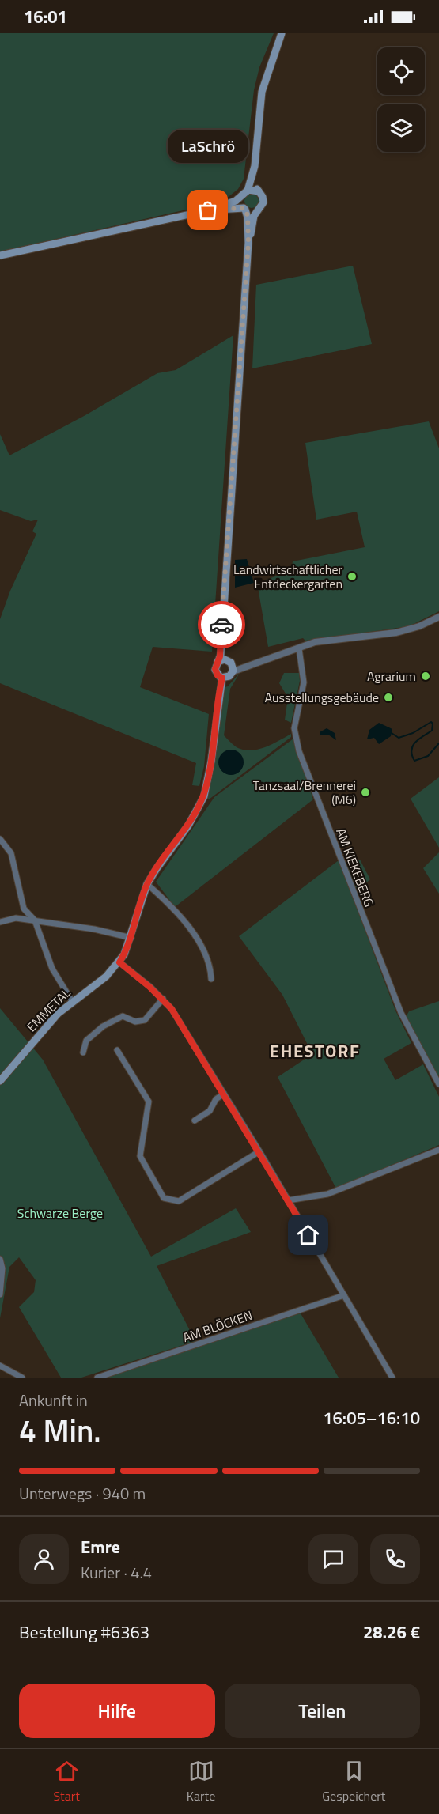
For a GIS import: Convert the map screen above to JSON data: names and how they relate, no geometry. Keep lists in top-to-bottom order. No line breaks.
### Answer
{"streets":{"main road":["EMMETAL"],"street":["AM KIEKEBERG","AM BLÖCKEN"]},"districts":["EHESTORF"],"parks":["Schwarze Berge"],"places":["LaSchrö","Landwirtschaftlicher Entdeckergarten","Agrarium","Ausstellungsgebäude","Tanzsaal/Brennerei (M6)"],"page":{"status":"16:01","bubble":"LaSchrö","heading":["4 Min.","Ankunft in","16:05–16:10"],"panel":["Emre","Kurier · 4.4","Bestellung #6363","28.26 €"],"bar":"Unterwegs · 940 m","buttons":["Hilfe","Teilen"],"tabs":["Start","Karte","Gespeichert"]}}
